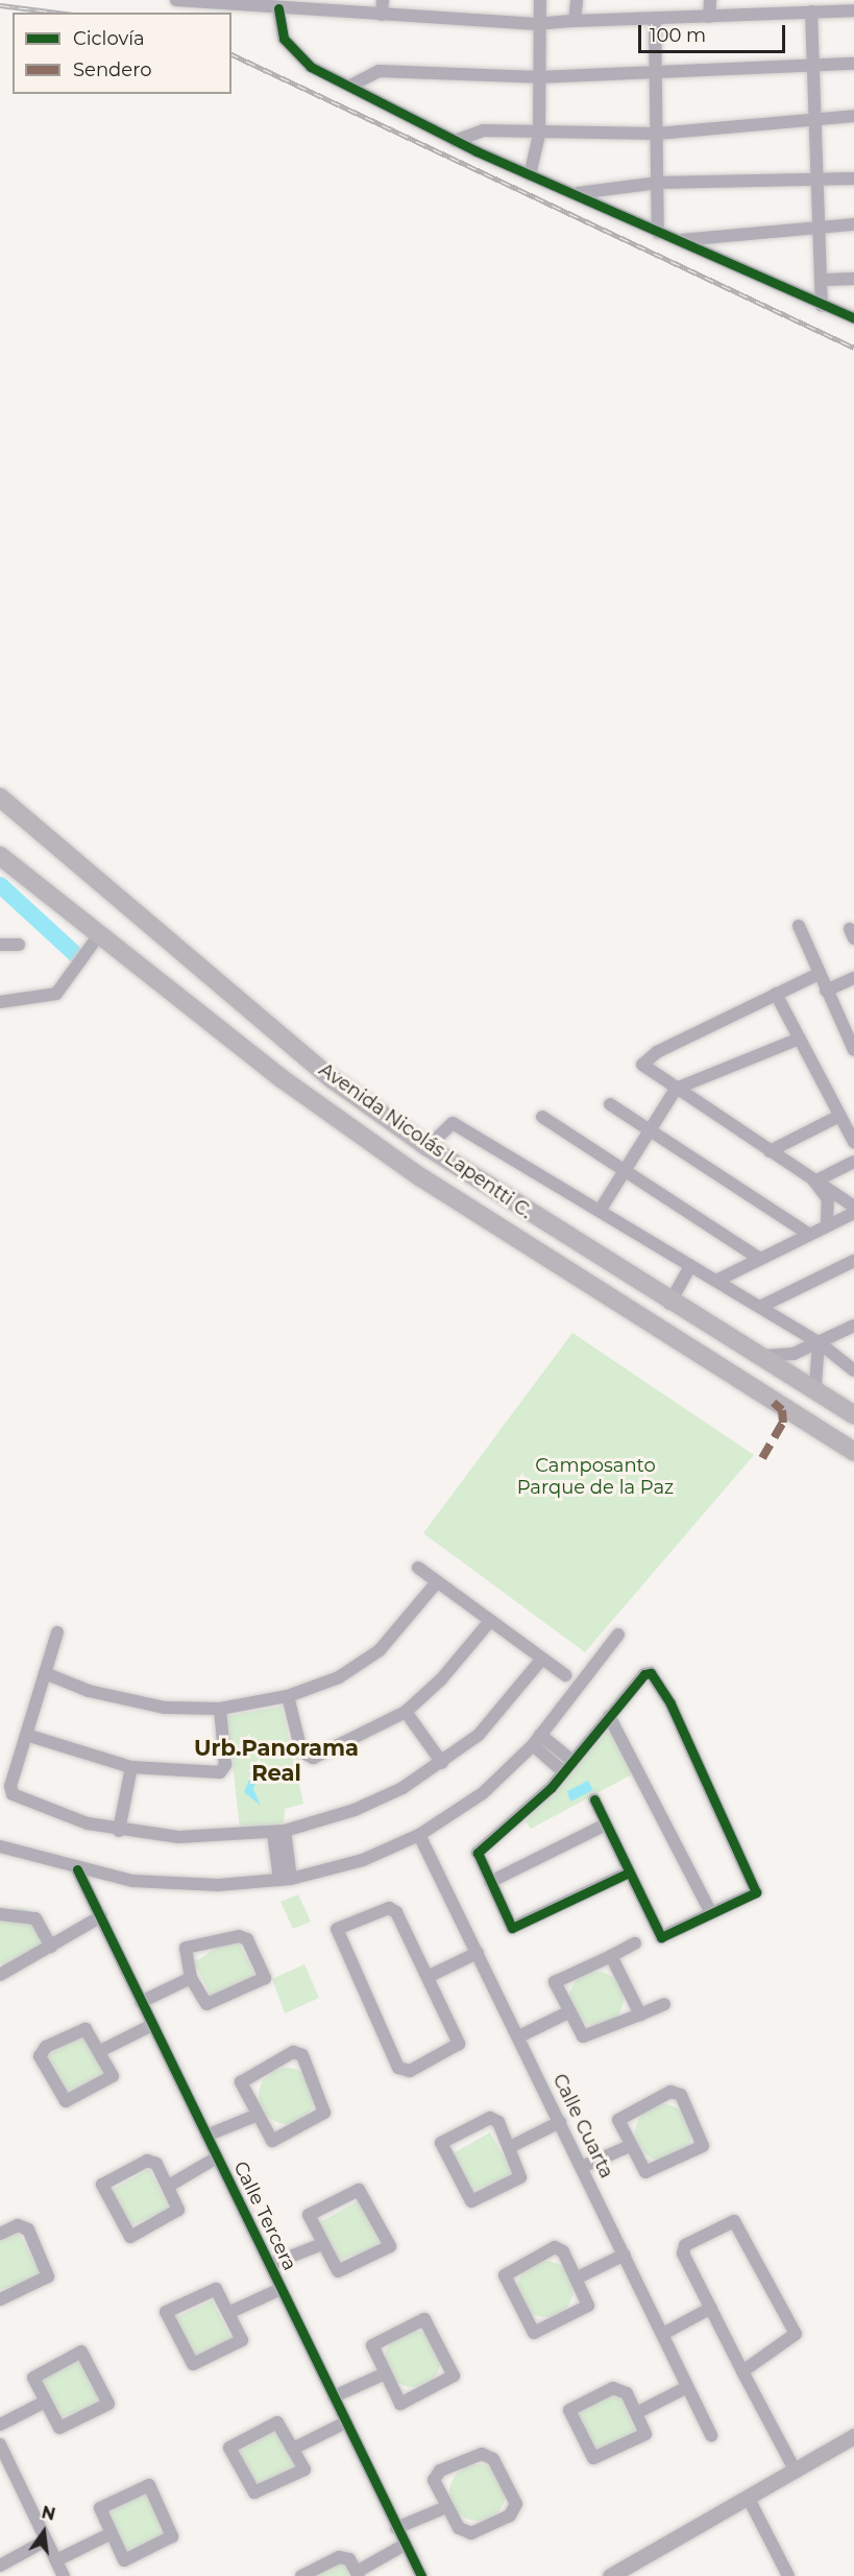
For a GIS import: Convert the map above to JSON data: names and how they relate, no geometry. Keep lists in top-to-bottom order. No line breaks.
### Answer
{"streets":{"highway":["Avenida Nicolás Lapentti C."],"street":["Calle Cuarta","Calle Tercera"]},"districts":["Urb.Panorama Real"],"parks":["Camposanto Parque de la Paz"],"legend":["Ciclovía","Sendero"],"scale_bar":"100 m","north":"top"}
